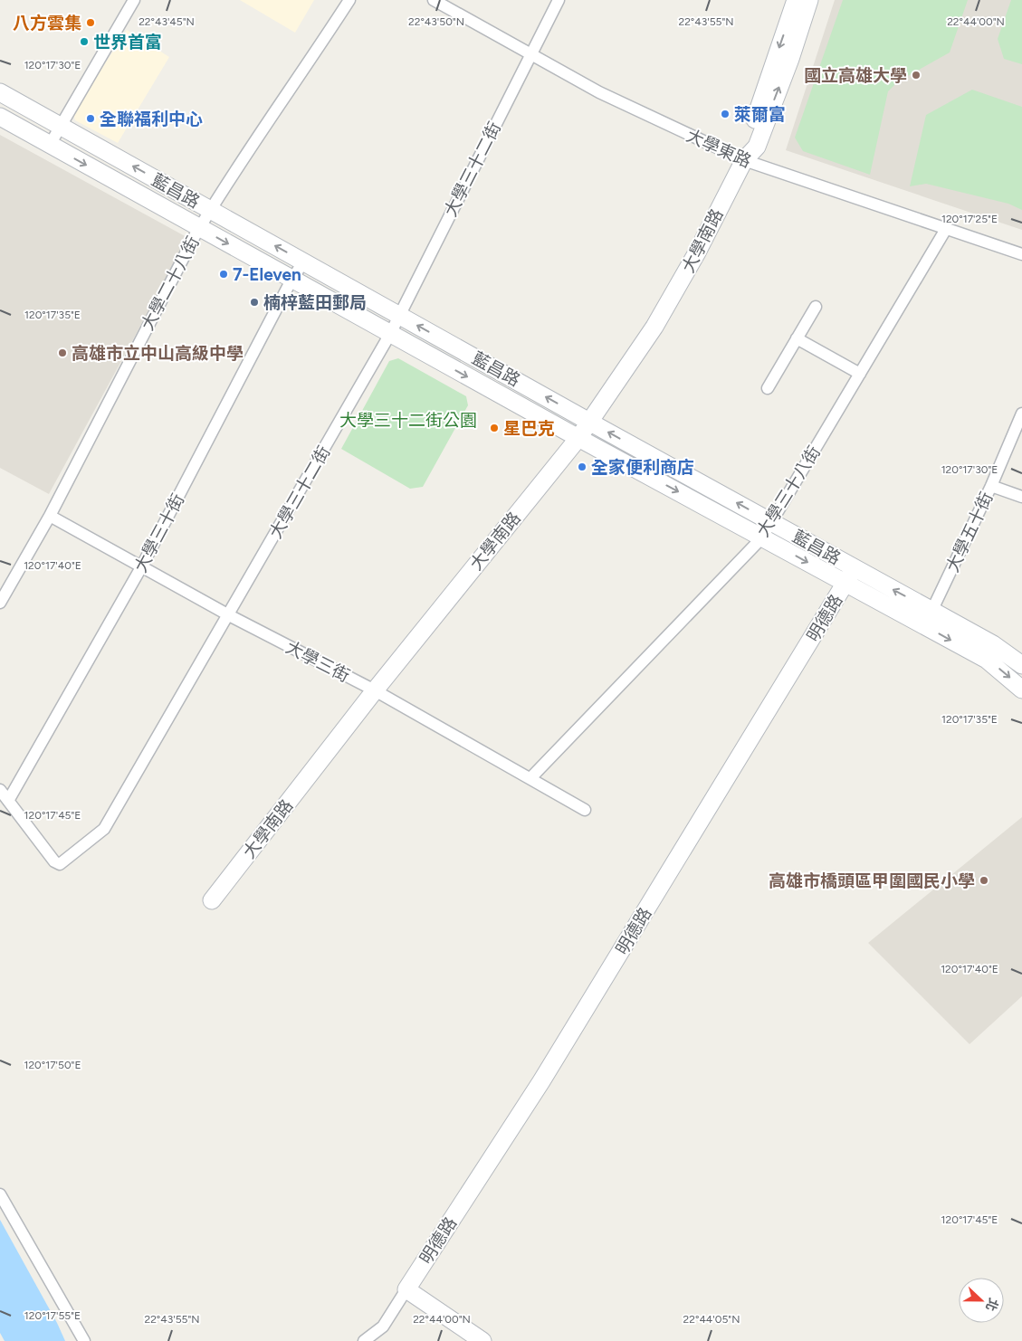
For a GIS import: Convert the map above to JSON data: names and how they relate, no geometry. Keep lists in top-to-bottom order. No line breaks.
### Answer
{"streets":{"street":["大學東路","大學三十二街","藍昌路","大學南路","大學二十八街","大學三十八街","大學五十街","大學三十街","明德路","大學三街"]},"crossings":[["大學東路","大學三十二街"],["大學東路","大學南路"],["大學東路","大學三十八街"],["大學三十二街","藍昌路"],["大學三十二街","大學三十街"],["大學三十二街","大學三街"],["藍昌路","大學南路"],["藍昌路","大學二十八街"],["藍昌路","大學三十八街"],["藍昌路","大學五十街"],["藍昌路","大學三十街"],["藍昌路","明德路"],["大學南路","大學三街"],["大學二十八街","大學三街"],["大學三十八街","大學三街"],["大學三十街","大學三街"]],"parks":["大學三十二街公園"],"places":["八方雲集","世界首富","國立高雄大學","萊爾富","全聯福利中心","7-Eleven","楠梓藍田郵局","高雄市立中山高級中學","星巴克","全家便利商店","高雄市橋頭區甲圍國民小學"],"north":"right","coordinates":["22°43'55\"N","22°44'00\"N","22°43'45\"N","22°43'50\"N","120°17'30\"E","120°17'25\"E","120°17'35\"E","120°17'40\"E","120°17'45\"E","120°17'50\"E","120°17'55\"E","22°44'05\"N"]}
